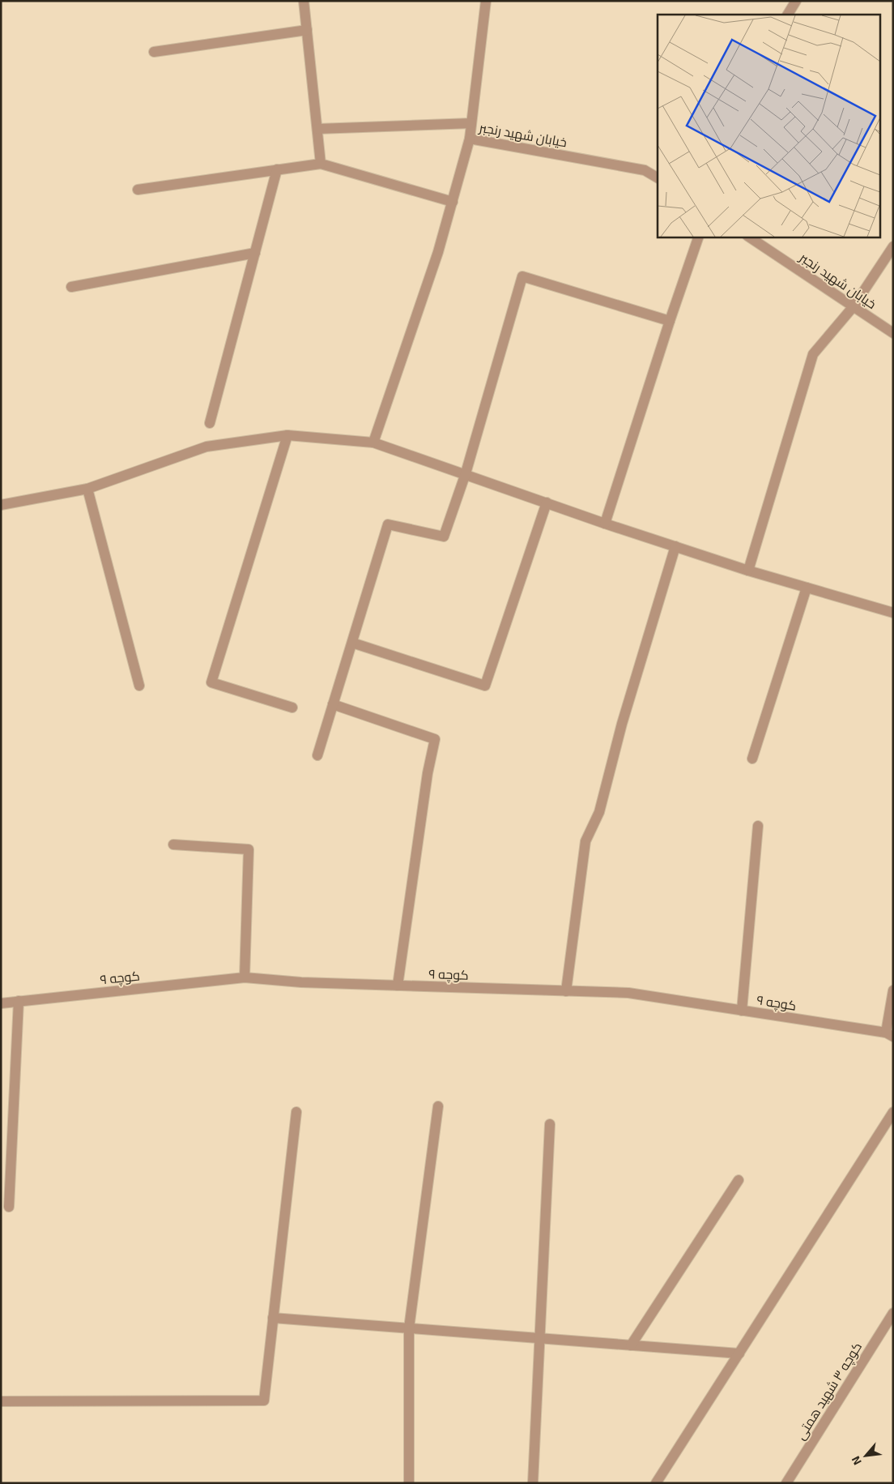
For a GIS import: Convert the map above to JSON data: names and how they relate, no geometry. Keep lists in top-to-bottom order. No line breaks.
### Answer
{"streets":{"street":["خیابان شهید رنجبر","کوچه ۹","کوچه ۳ شهید همتی"]},"north":"bottom left"}
